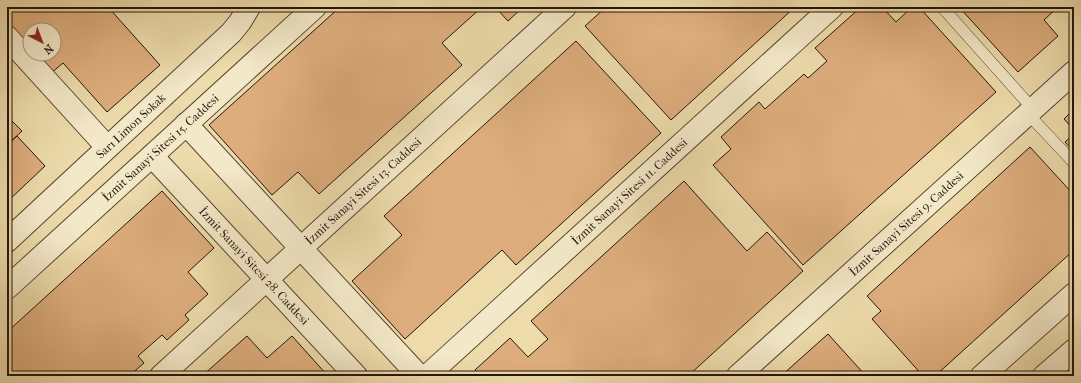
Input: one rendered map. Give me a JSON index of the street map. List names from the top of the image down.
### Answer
{
  "streets": {
    "street": [
      "Sarı Limon Sokak",
      "İzmit Sanayi Sitesi 15. Caddesi",
      "İzmit Sanayi Sitesi 13. Caddesi",
      "İzmit Sanayi Sitesi 11. Caddesi",
      "İzmit Sanayi Sitesi 9. Caddesi",
      "İzmit Sanayi Sitesi 28. Caddesi"
    ]
  },
  "crossings": [
    ["İzmit Sanayi Sitesi 15. Caddesi", "İzmit Sanayi Sitesi 28. Caddesi"],
    ["İzmit Sanayi Sitesi 13. Caddesi", "İzmit Sanayi Sitesi 28. Caddesi"]
  ],
  "north": "bottom right"
}
